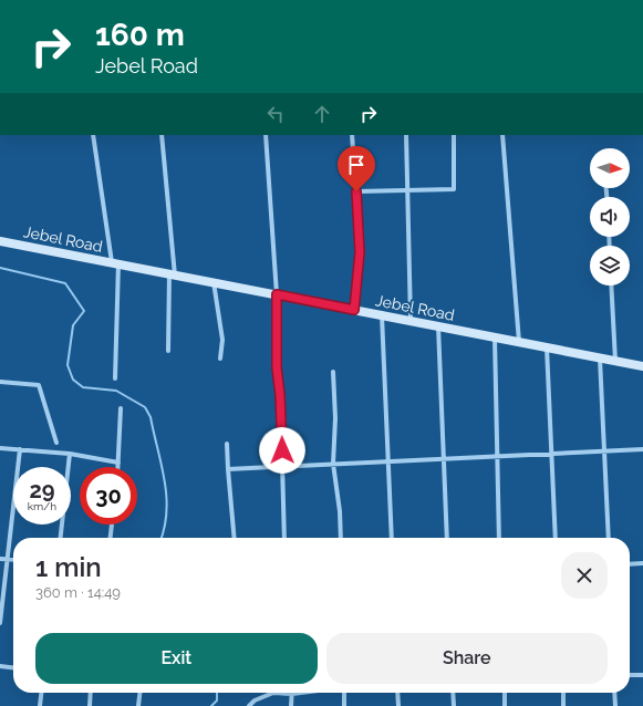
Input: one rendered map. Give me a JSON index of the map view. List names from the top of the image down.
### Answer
{
  "streets": {
    "main road": ["Jebel Road"]
  },
  "north": "right",
  "page": {
    "turn": ["160 m", "Jebel Road"],
    "speed": "29 km/h",
    "limit": "30",
    "heading": ["1 min", "360 m · 14:49"],
    "buttons": ["Exit", "Share"]
  }
}
